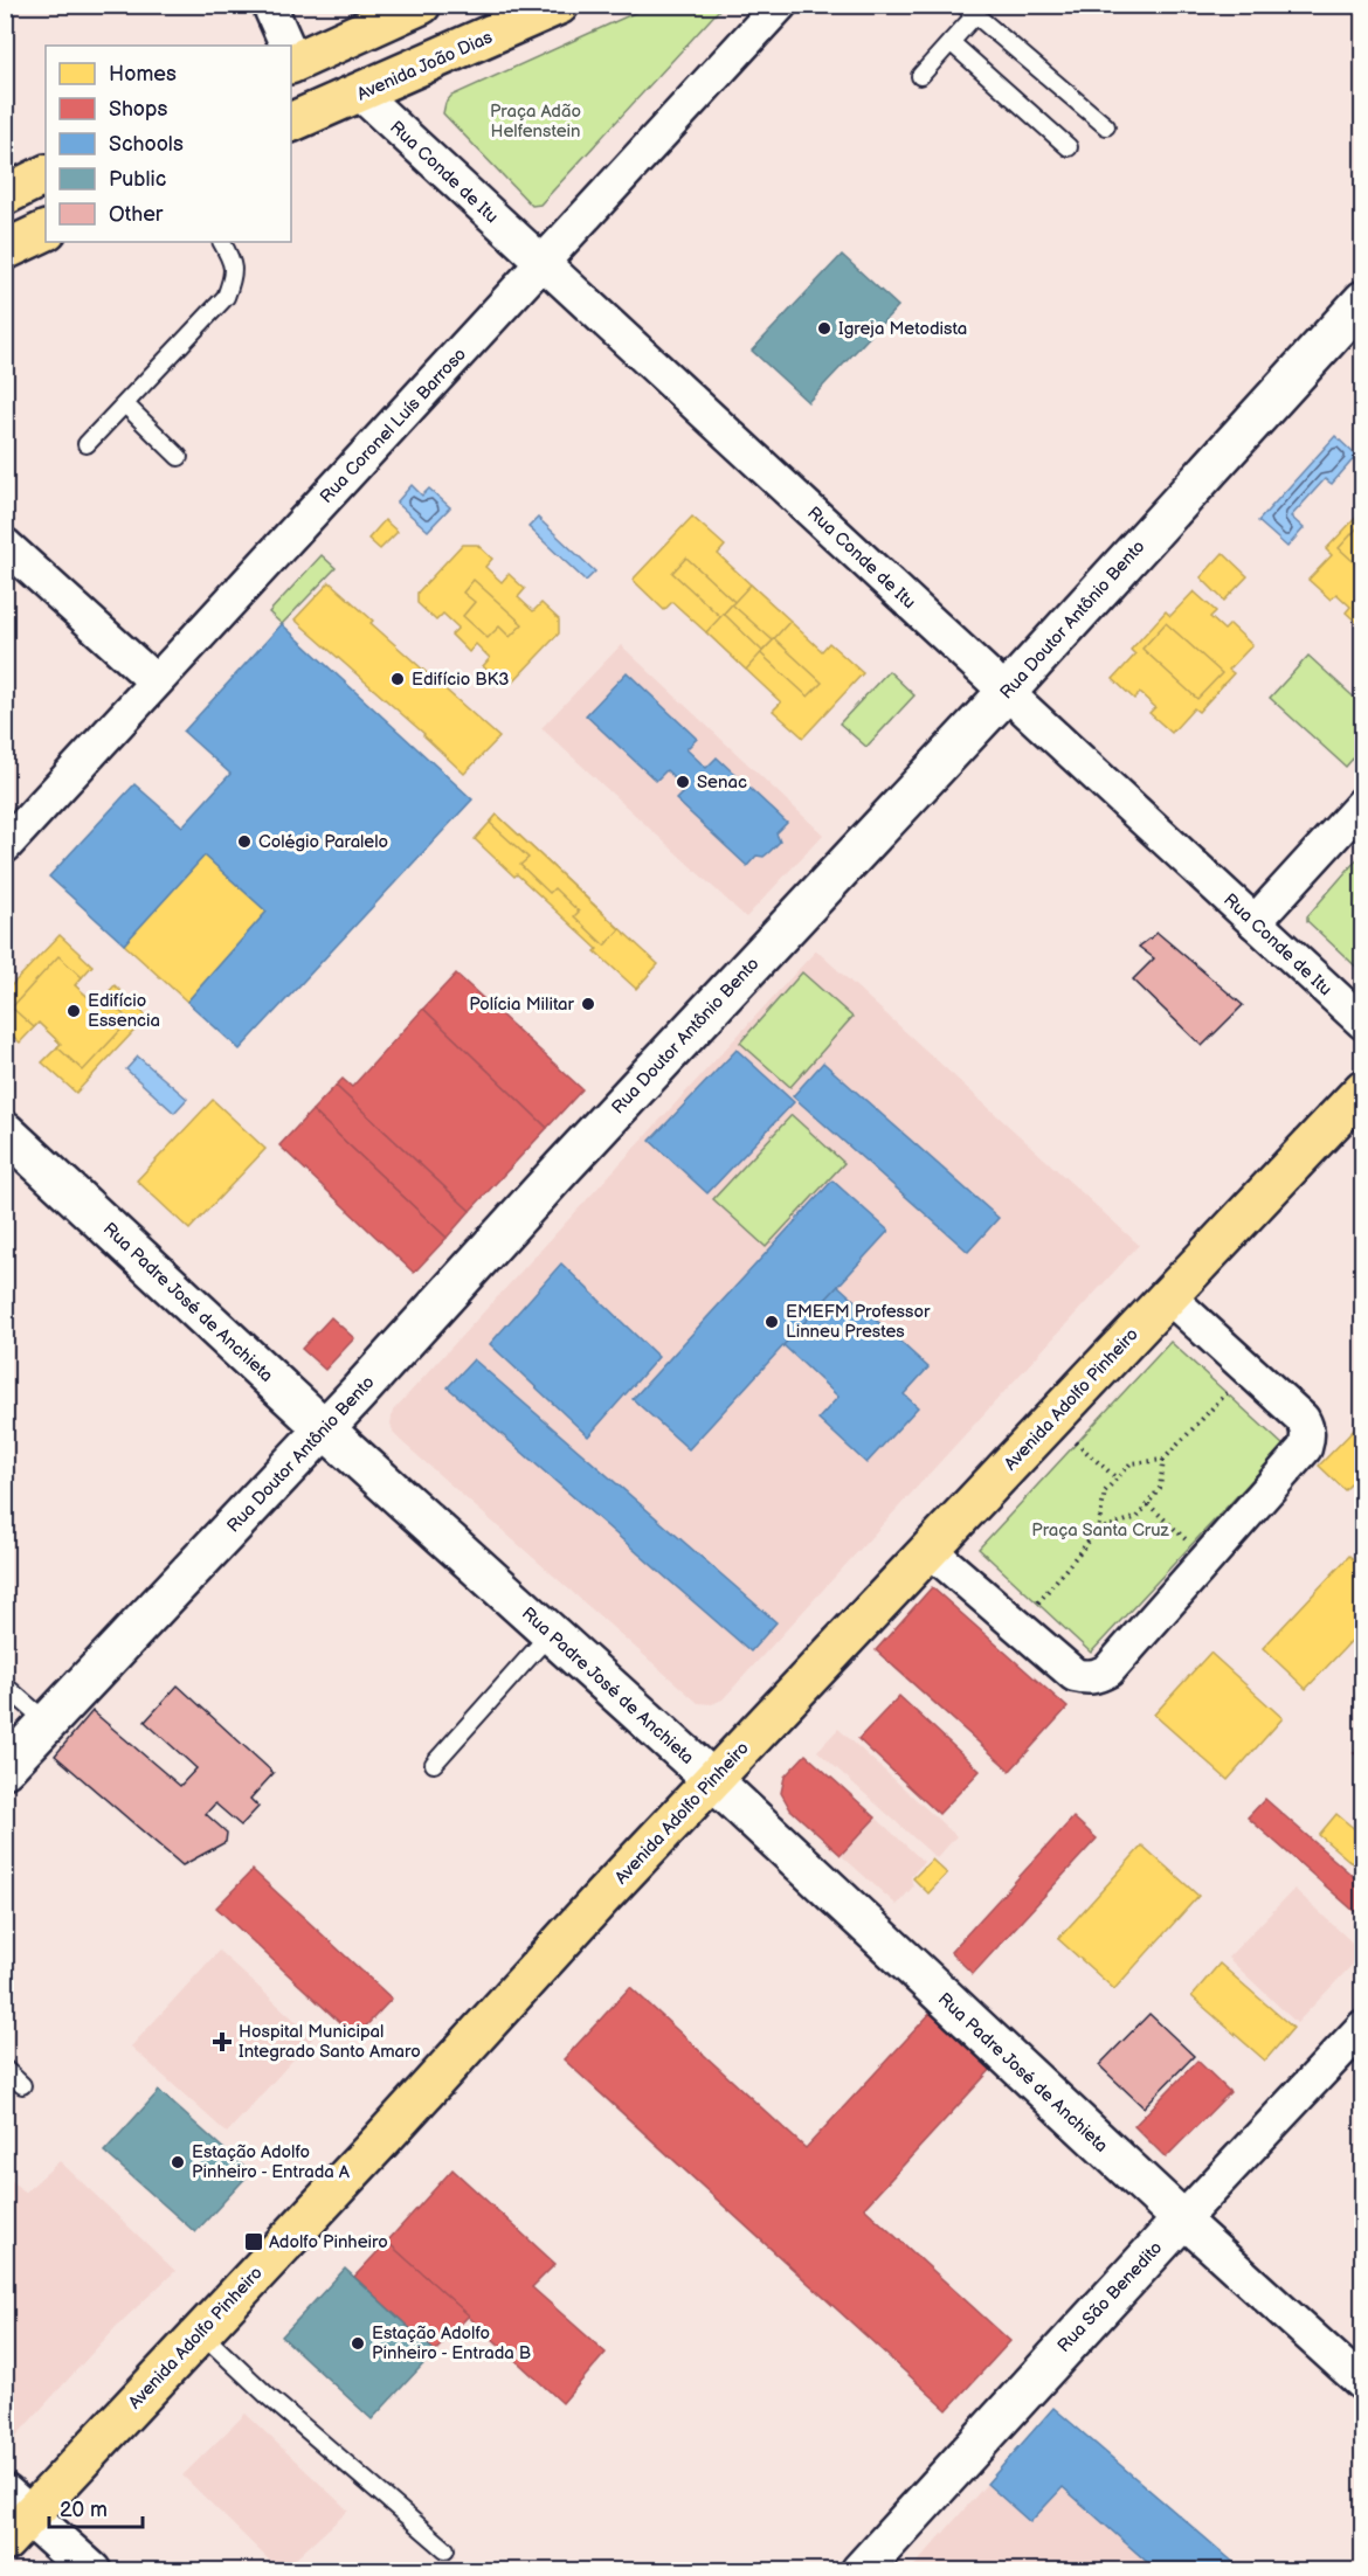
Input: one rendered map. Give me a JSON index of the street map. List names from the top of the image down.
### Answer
{
  "streets": {
    "main road": ["Avenida João Dias", "Avenida Adolfo Pinheiro"],
    "street": [
      "Rua Conde de Itu",
      "Rua Coronel Luís Barroso",
      "Rua Doutor Antônio Bento",
      "Rua Padre José de Anchieta",
      "Rua São Benedito"
    ]
  },
  "crossings": [
    ["Avenida João Dias", "Rua Conde de Itu"],
    ["Rua Conde de Itu", "Rua Coronel Luís Barroso"],
    ["Rua Conde de Itu", "Rua Doutor Antônio Bento"],
    ["Rua Doutor Antônio Bento", "Rua Padre José de Anchieta"],
    ["Rua Padre José de Anchieta", "Avenida Adolfo Pinheiro"],
    ["Rua Padre José de Anchieta", "Rua São Benedito"]
  ],
  "parks": ["Praça Adão Helfenstein", "Praça Santa Cruz"],
  "places": {
    "other": [
      "Igreja Metodista",
      "Edifício BK3",
      "Senac",
      "Colégio Paralelo",
      "Polícia Militar",
      "Edifício Essencia",
      "EMEFM Professor Linneu Prestes",
      "Estação Adolfo Pinheiro - Entrada A",
      "Estação Adolfo Pinheiro - Entrada B"
    ],
    "health": ["Hospital Municipal Integrado Santo Amaro"],
    "transit": ["Adolfo Pinheiro"]
  },
  "legend": [
    "Homes",
    "Shops",
    "Schools",
    "Public",
    "Other"
  ],
  "scale_bar": "20 m"
}
